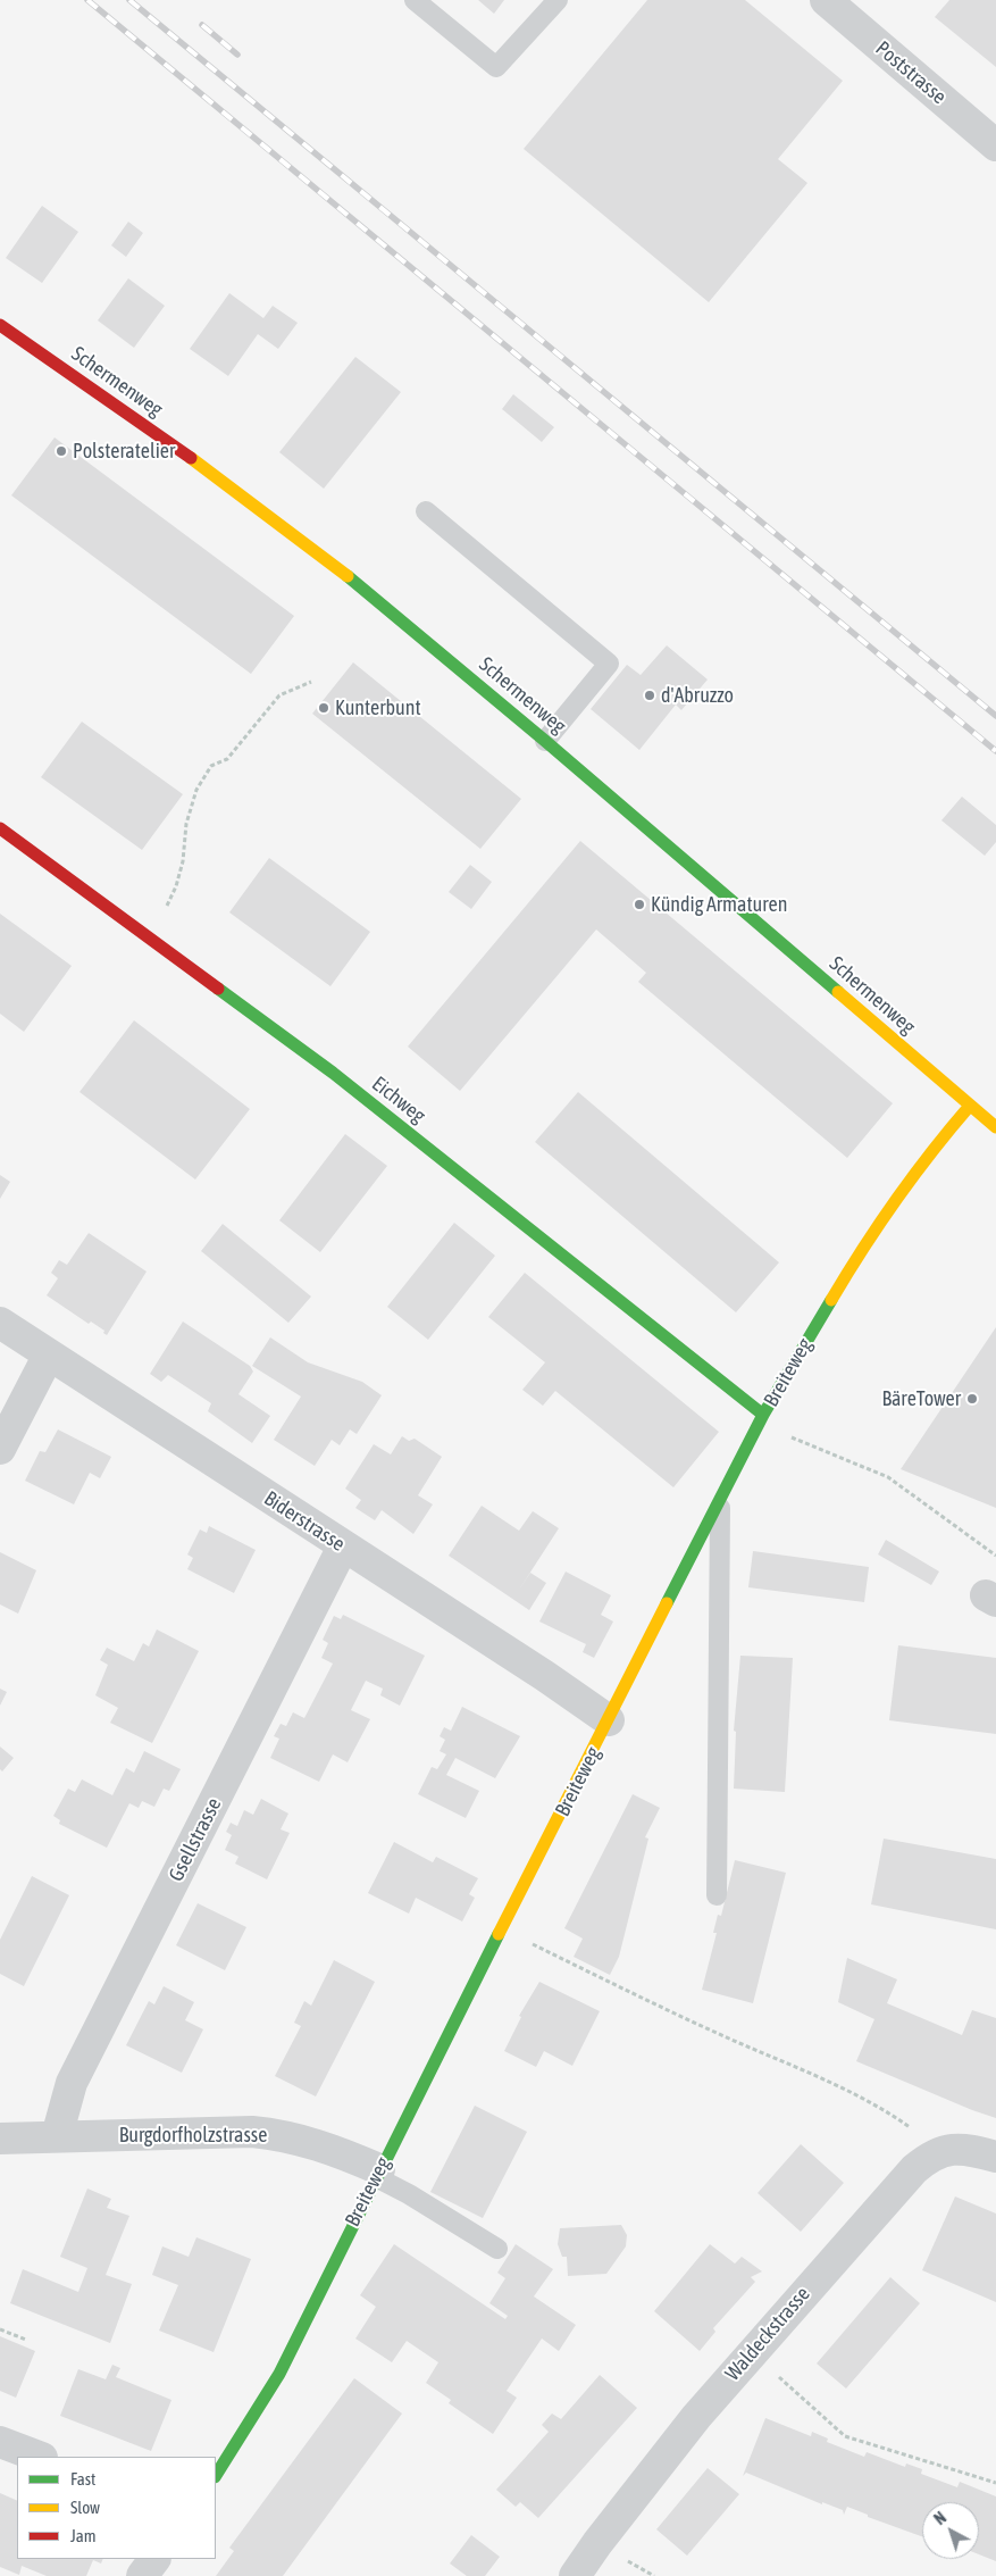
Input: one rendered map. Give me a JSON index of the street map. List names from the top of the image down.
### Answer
{
  "streets": {
    "street": [
      "Poststrasse",
      "Schermenweg",
      "Eichweg",
      "Breiteweg",
      "Biderstrasse",
      "Gsellstrasse",
      "Burgdorfholzstrasse",
      "Waldeckstrasse"
    ]
  },
  "crossings": [
    ["Schermenweg", "Breiteweg"],
    ["Eichweg", "Breiteweg"],
    ["Breiteweg", "Biderstrasse"],
    ["Breiteweg", "Burgdorfholzstrasse"],
    ["Biderstrasse", "Gsellstrasse"],
    ["Gsellstrasse", "Burgdorfholzstrasse"]
  ],
  "places": [
    "Polsteratelier",
    "d'Abruzzo",
    "Kunterbunt",
    "Kündig Armaturen",
    "BäreTower"
  ],
  "legend": ["Fast", "Slow", "Jam"],
  "north": "top left"
}
